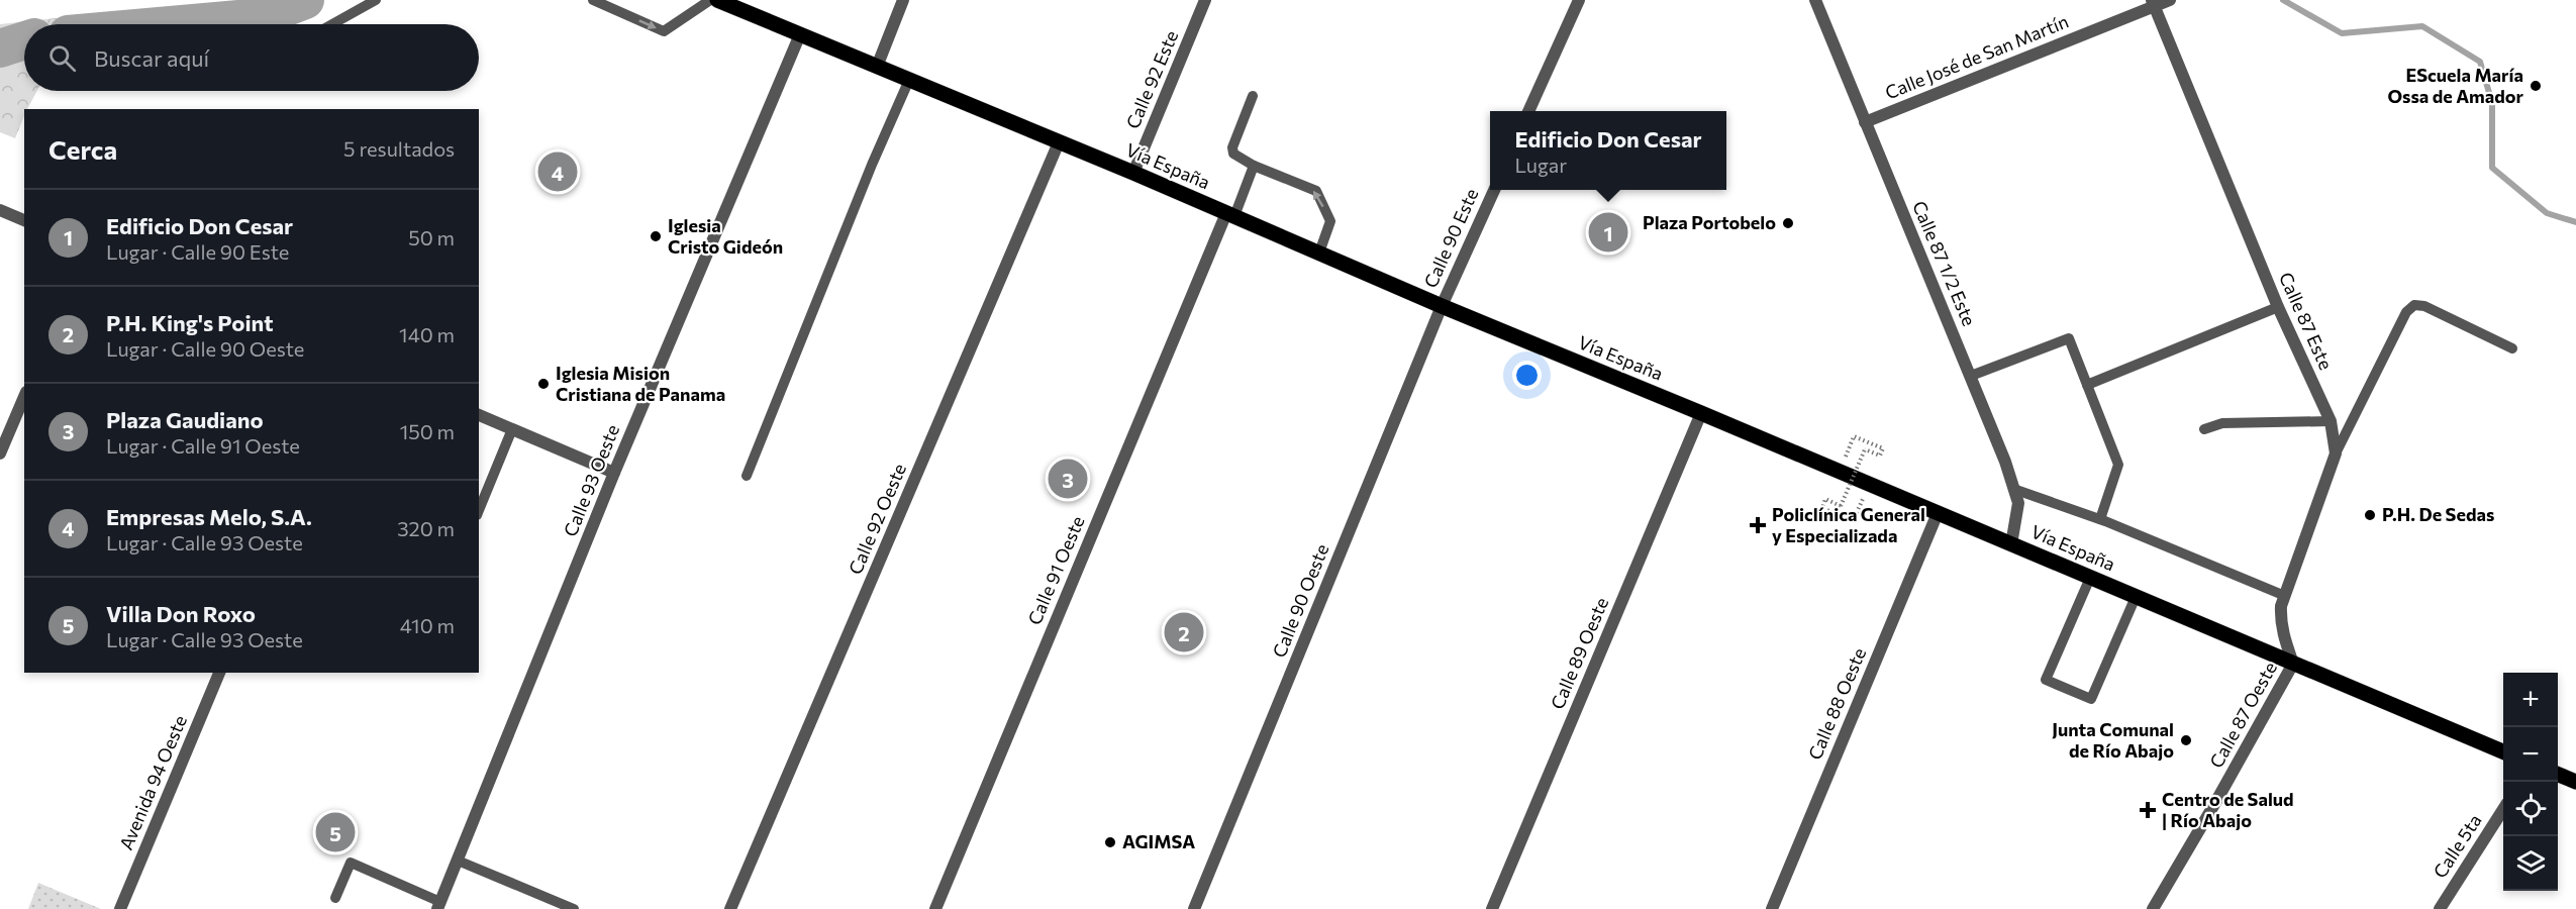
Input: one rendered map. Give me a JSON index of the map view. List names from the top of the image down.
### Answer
{
  "streets": {
    "main road": ["Vía España"],
    "street": [
      "Calle José de San Martín",
      "Calle 92 Este",
      "Calle 90 Este",
      "Calle 87 1/2 Este",
      "Calle 87 Este",
      "Calle 93 Oeste",
      "Calle 92 Oeste",
      "Calle 91 Oeste",
      "Calle 90 Oeste",
      "Calle 89 Oeste",
      "Calle 88 Oeste",
      "Calle 87 Oeste",
      "Avenida 94 Oeste",
      "Calle 5ta"
    ]
  },
  "crossings": [
    ["Calle José de San Martín", "Calle 87 1/2 Este"],
    ["Calle José de San Martín", "Calle 87 Este"],
    ["Calle 92 Este", "Vía España"],
    ["Vía España", "Calle 90 Este"],
    ["Vía España", "Calle 87 1/2 Este"],
    ["Vía España", "Calle 87 Este"],
    ["Vía España", "Calle 93 Oeste"],
    ["Vía España", "Calle 92 Oeste"],
    ["Vía España", "Calle 91 Oeste"],
    ["Vía España", "Calle 90 Oeste"],
    ["Vía España", "Calle 89 Oeste"],
    ["Vía España", "Calle 88 Oeste"],
    ["Vía España", "Calle 87 Oeste"],
    ["Calle 90 Este", "Calle 90 Oeste"],
    ["Calle 87 Este", "Calle 87 Oeste"]
  ],
  "places": {
    "other": [
      "EScuela María Ossa de Amador",
      "Plaza Portobelo",
      "Iglesia Cristo Gideón",
      "Iglesia Mision Cristiana de Panama",
      "P.H. De Sedas",
      "Junta Comunal de Río Abajo",
      "AGIMSA"
    ],
    "health": ["Policlínica General y Especializada", "Centro de Salud | Río Abajo"]
  },
  "page": {
    "search": "Buscar aquí",
    "heading": ["Cerca", "5 resultados"],
    "popup": ["Edificio Don Cesar", "Lugar"],
    "pins": [
      "4",
      "1",
      "3",
      "2",
      "5"
    ],
    "list": [
      {
        "mark": "1",
        "name": "Edificio Don Cesar",
        "note": "Lugar · Calle 90 Este",
        "value": "50 m"
      },
      {
        "mark": "2",
        "name": "P.H. King's Point",
        "note": "Lugar · Calle 90 Oeste",
        "value": "140 m"
      },
      {
        "mark": "3",
        "name": "Plaza Gaudiano",
        "note": "Lugar · Calle 91 Oeste",
        "value": "150 m"
      },
      {
        "mark": "4",
        "name": "Empresas Melo, S.A.",
        "note": "Lugar · Calle 93 Oeste",
        "value": "320 m"
      },
      {
        "mark": "5",
        "name": "Villa Don Roxo",
        "note": "Lugar · Calle 93 Oeste",
        "value": "410 m"
      }
    ],
    "map_buttons": ["+", "−"]
  }
}
